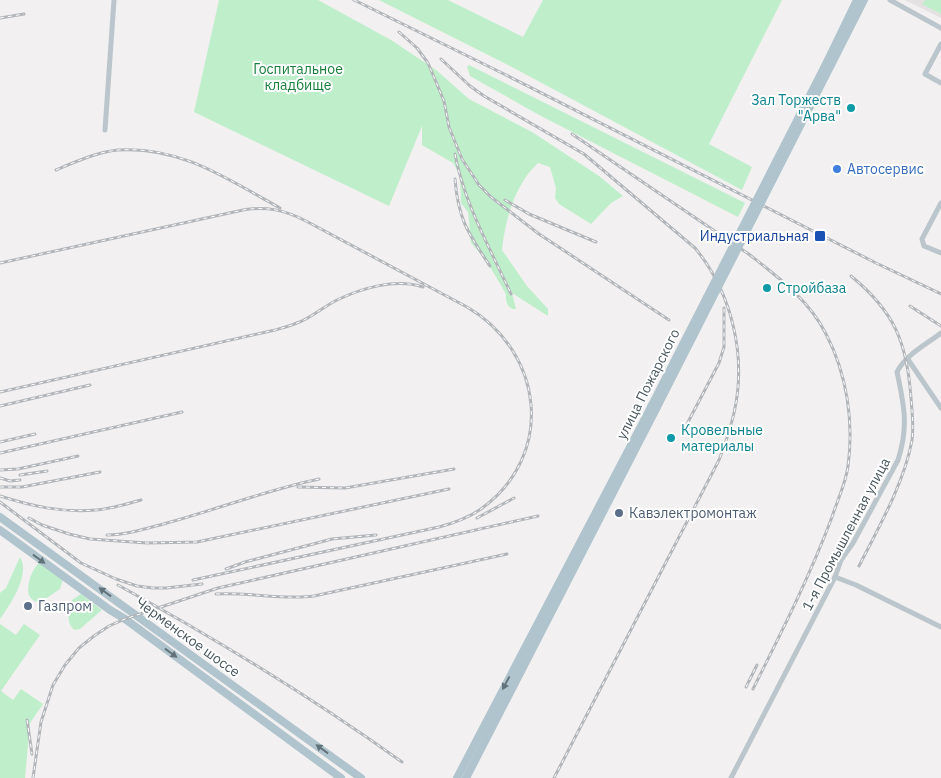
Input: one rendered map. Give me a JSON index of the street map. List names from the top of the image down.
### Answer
{
  "streets": {
    "main road": ["улица Пожарского", "Черменское шоссе"],
    "street": ["1-я Промышленная улица"]
  },
  "parks": ["Госпитальное кладбище"],
  "places": {
    "other": [
      "Зал Торжеств \"Арва\"",
      "Автосервис",
      "Стройбаза",
      "Кровельные материалы",
      "Кавэлектромонтаж",
      "Газпром"
    ],
    "transit": ["Индустриальная"]
  }
}
